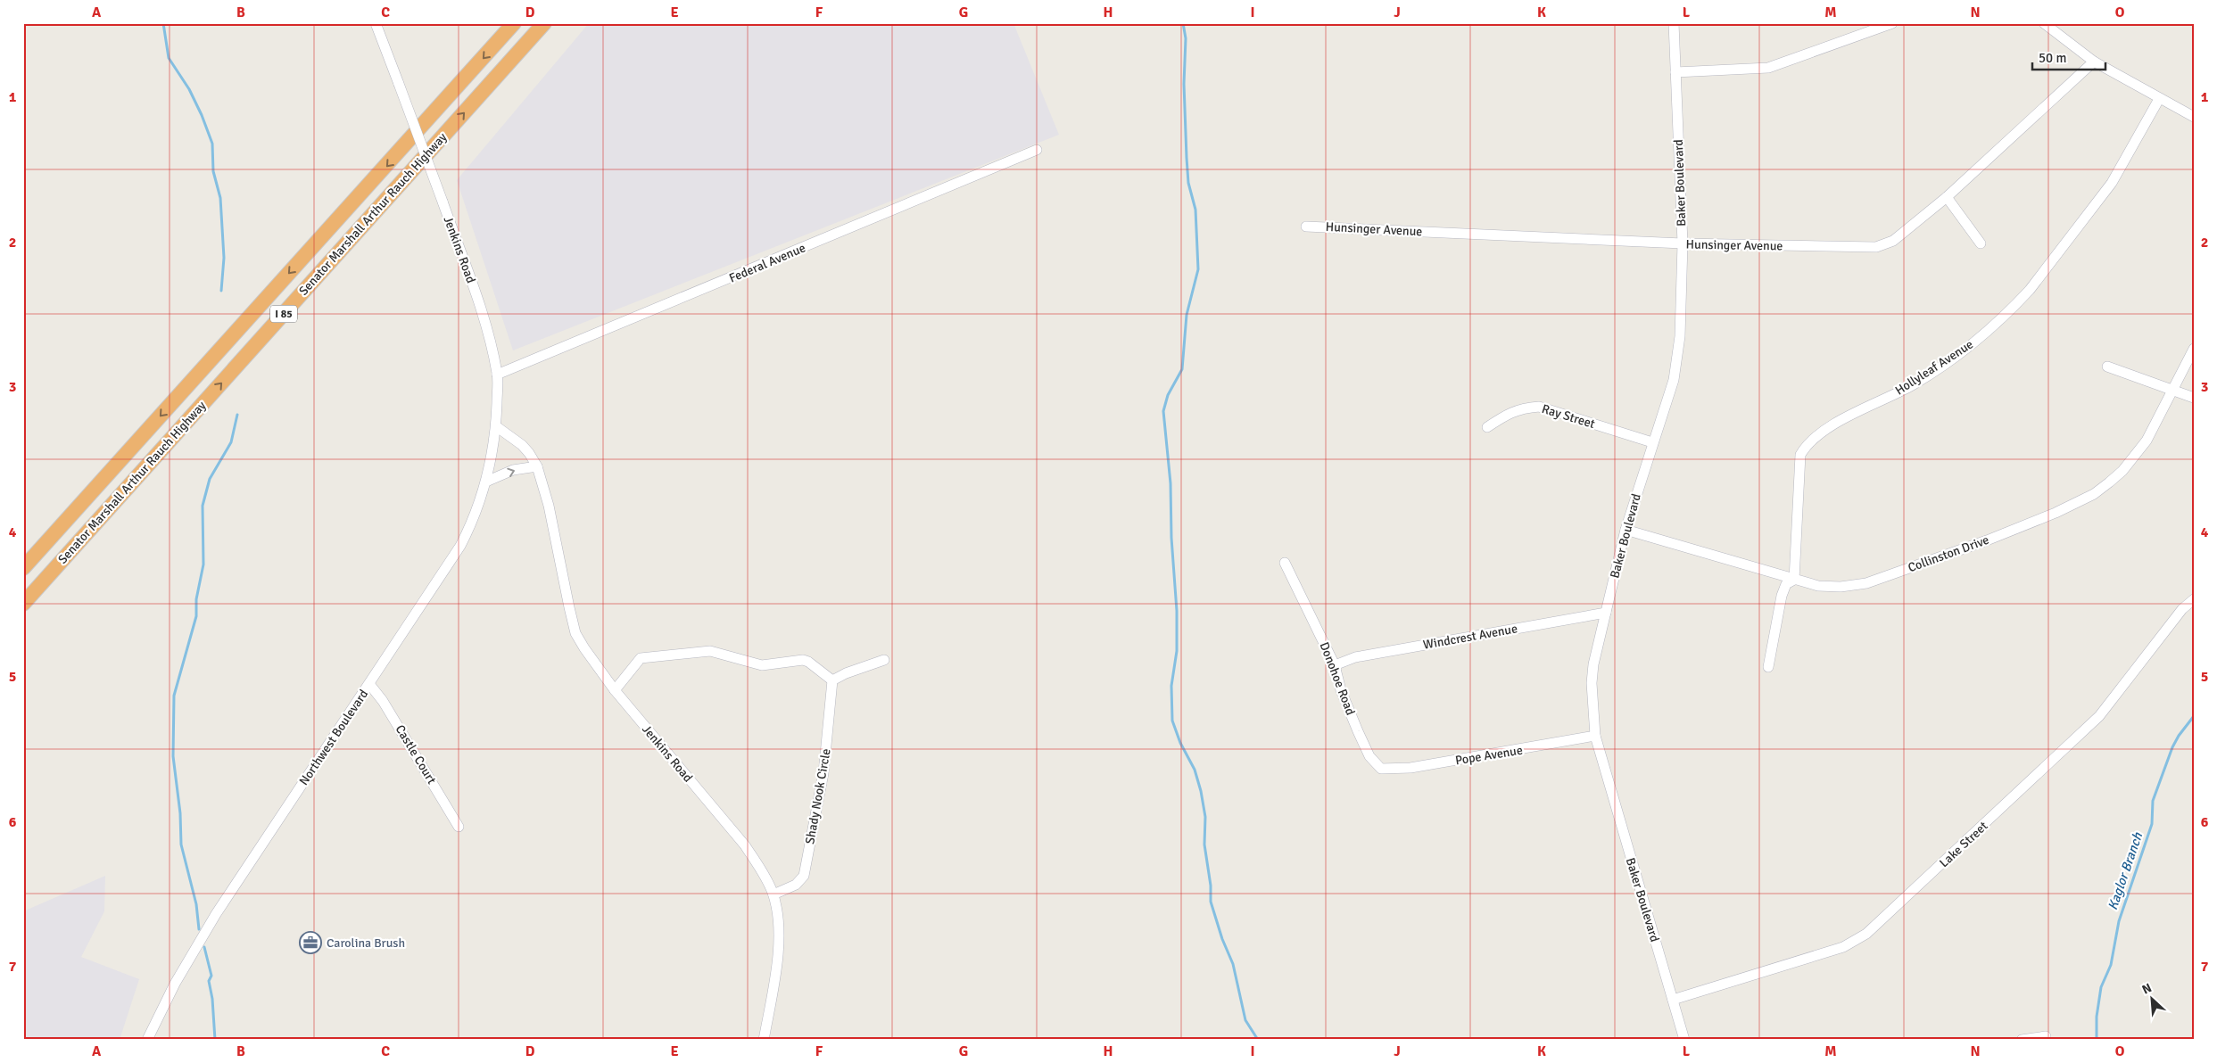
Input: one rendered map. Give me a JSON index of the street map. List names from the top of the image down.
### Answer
{
  "streets": {
    "highway": ["Senator Marshall Arthur Rauch Highway", "I 85"],
    "street": [
      "Baker Boulevard",
      "Hunsinger Avenue",
      "Jenkins Road",
      "Federal Avenue",
      "Hollyleaf Avenue",
      "Ray Street",
      "Collinston Drive",
      "Windcrest Avenue",
      "Donohoe Road",
      "Northwest Boulevard",
      "Castle Court",
      "Pope Avenue",
      "Shady Nook Circle",
      "Lake Street"
    ]
  },
  "crossings": [
    ["Baker Boulevard", "Hunsinger Avenue"],
    ["Baker Boulevard", "Ray Street"],
    ["Baker Boulevard", "Collinston Drive"],
    ["Baker Boulevard", "Windcrest Avenue"],
    ["Baker Boulevard", "Pope Avenue"],
    ["Baker Boulevard", "Lake Street"],
    ["Jenkins Road", "Federal Avenue"],
    ["Jenkins Road", "Northwest Boulevard"],
    ["Jenkins Road", "Shady Nook Circle"],
    ["Hollyleaf Avenue", "Collinston Drive"],
    ["Windcrest Avenue", "Donohoe Road"],
    ["Donohoe Road", "Pope Avenue"],
    ["Northwest Boulevard", "Castle Court"]
  ],
  "water": ["Kaglor Branch"],
  "places": {
    "office": ["Carolina Brush"]
  },
  "scale_bar": "50 m",
  "north": "top left",
  "grid": {
    "columns": [
      "A",
      "B",
      "C",
      "D",
      "E",
      "F",
      "G",
      "H",
      "I",
      "J",
      "K",
      "L",
      "M",
      "N",
      "O"
    ],
    "rows": [
      "1",
      "2",
      "3",
      "4",
      "5",
      "6",
      "7"
    ]
  }
}
